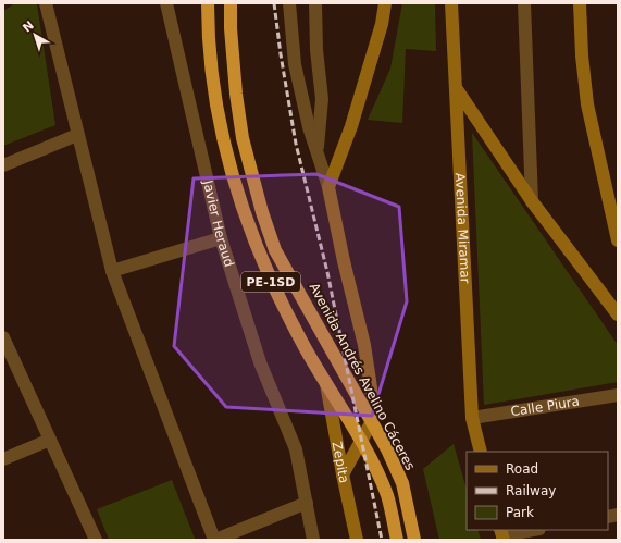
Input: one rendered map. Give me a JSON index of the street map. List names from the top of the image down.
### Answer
{
  "streets": {
    "highway": ["PE-1SD", "Avenida Andrés Avelino Cáceres"],
    "main road": ["Avenida Miramar", "Zepita"],
    "street": ["Javier Heraud", "Calle Piura"]
  },
  "crossings": [
    ["Avenida Miramar", "Calle Piura"],
    ["PE-1SD", "Zepita"]
  ],
  "legend": ["Road", "Railway", "Park"],
  "north": "top left"
}
